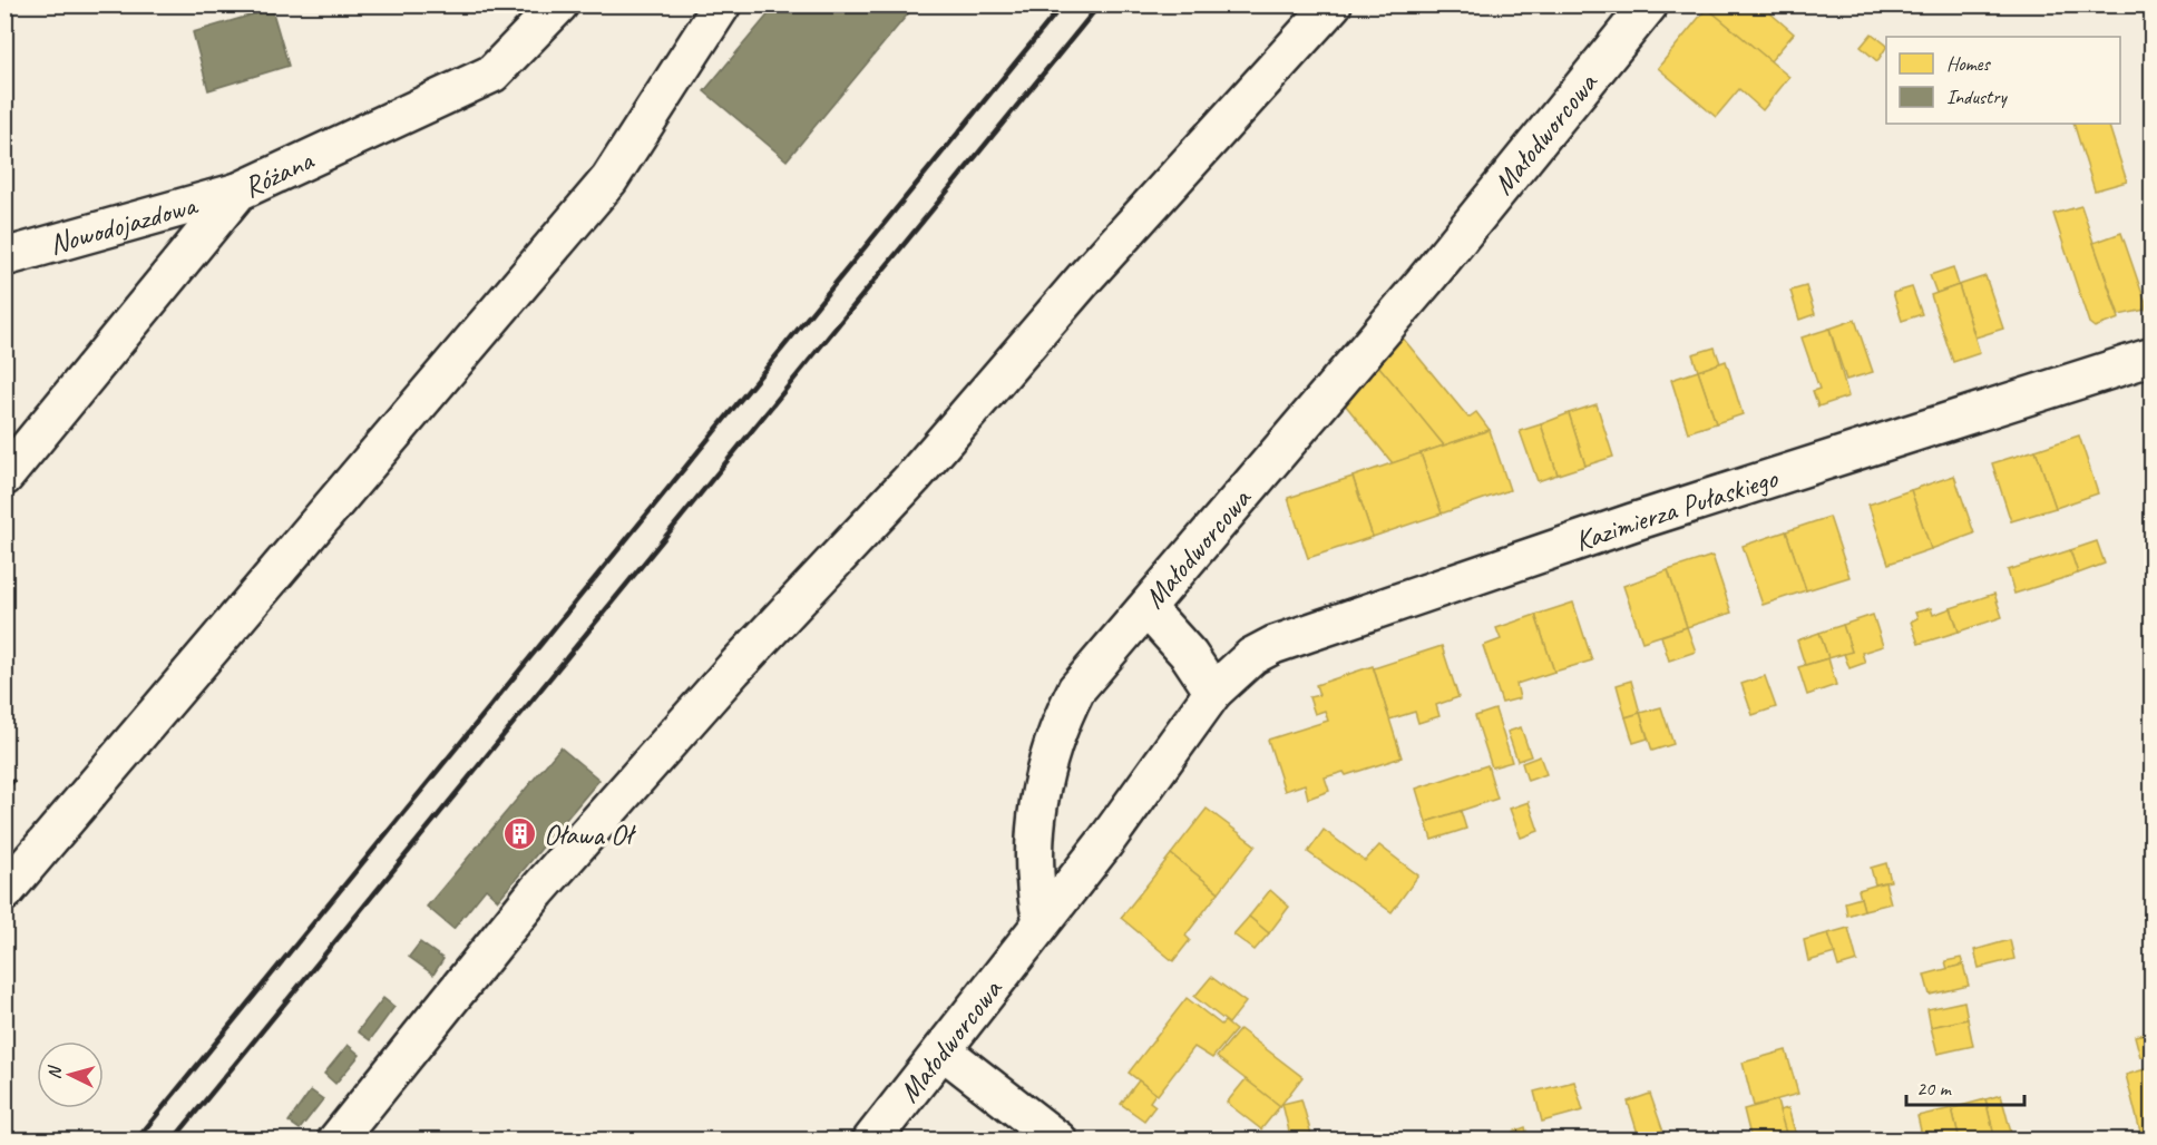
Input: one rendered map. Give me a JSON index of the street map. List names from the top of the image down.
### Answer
{
  "streets": {
    "street": [
      "Małodworcowa",
      "Różana",
      "Nowodojazdowa",
      "Kazimierza Pułaskiego"
    ]
  },
  "crossings": [
    ["Małodworcowa", "Kazimierza Pułaskiego"],
    ["Różana", "Nowodojazdowa"]
  ],
  "places": {
    "building": ["Oława Oł"]
  },
  "legend": ["Homes", "Industry"],
  "scale_bar": "20 m",
  "north": "left"
}
